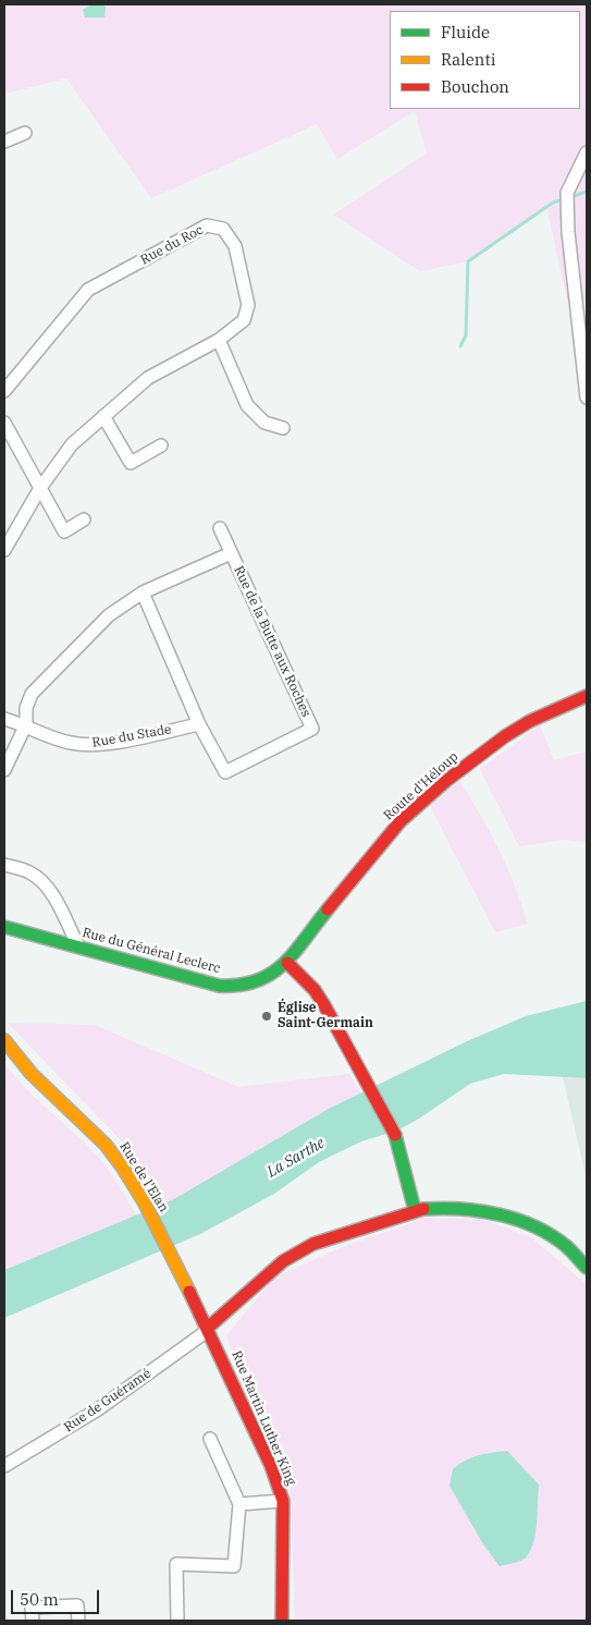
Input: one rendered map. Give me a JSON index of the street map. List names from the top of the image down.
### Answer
{
  "streets": {
    "street": [
      "Rue du Roc",
      "Rue de la Butte aux Roches",
      "Rue du Stade",
      "Route d'Héloup",
      "Rue du Général Leclerc",
      "Rue de l'Elan",
      "Rue de Guéramé",
      "Rue Martin Luther King"
    ]
  },
  "crossings": [
    ["Rue de la Butte aux Roches", "Rue du Stade"],
    ["Route d'Héloup", "Rue du Général Leclerc"],
    ["Rue de l'Elan", "Rue de Guéramé"],
    ["Rue de l'Elan", "Rue Martin Luther King"],
    ["Rue de Guéramé", "Rue Martin Luther King"]
  ],
  "water": ["La Sarthe"],
  "places": ["Église Saint-Germain"],
  "legend": ["Fluide", "Ralenti", "Bouchon"],
  "scale_bar": "50 m"
}
